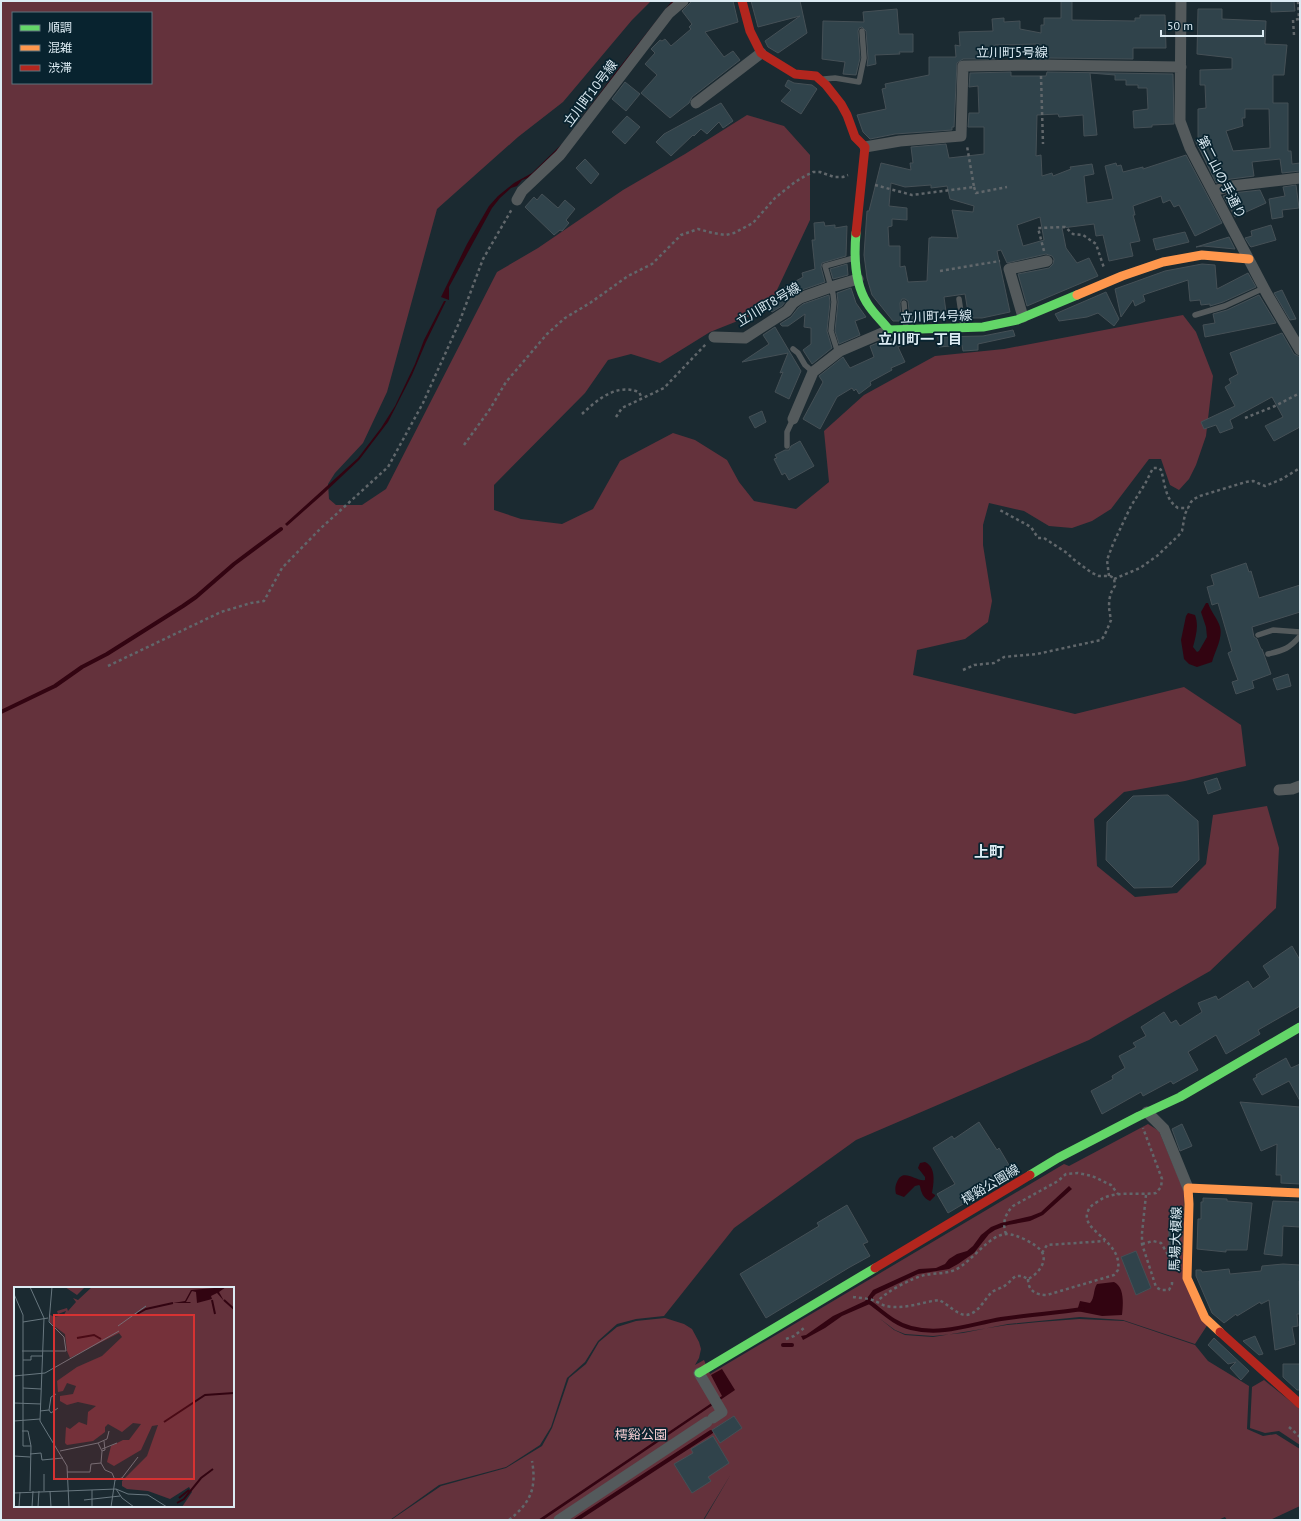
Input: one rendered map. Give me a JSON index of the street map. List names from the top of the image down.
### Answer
{
  "streets": {
    "street": [
      "立川町5号線",
      "立川町10号線",
      "第二山の手通り",
      "立川町8号線",
      "立川町4号線",
      "樗谿公園線",
      "馬場大榎線"
    ]
  },
  "crossings": [
    ["立川町5号線", "第二山の手通り"],
    ["第二山の手通り", "立川町4号線"],
    ["立川町8号線", "立川町4号線"]
  ],
  "districts": ["立川町一丁目", "上町"],
  "parks": ["樗谿公園"],
  "legend": ["順調", "混雑", "渋滞"],
  "scale_bar": "50 m"
}
